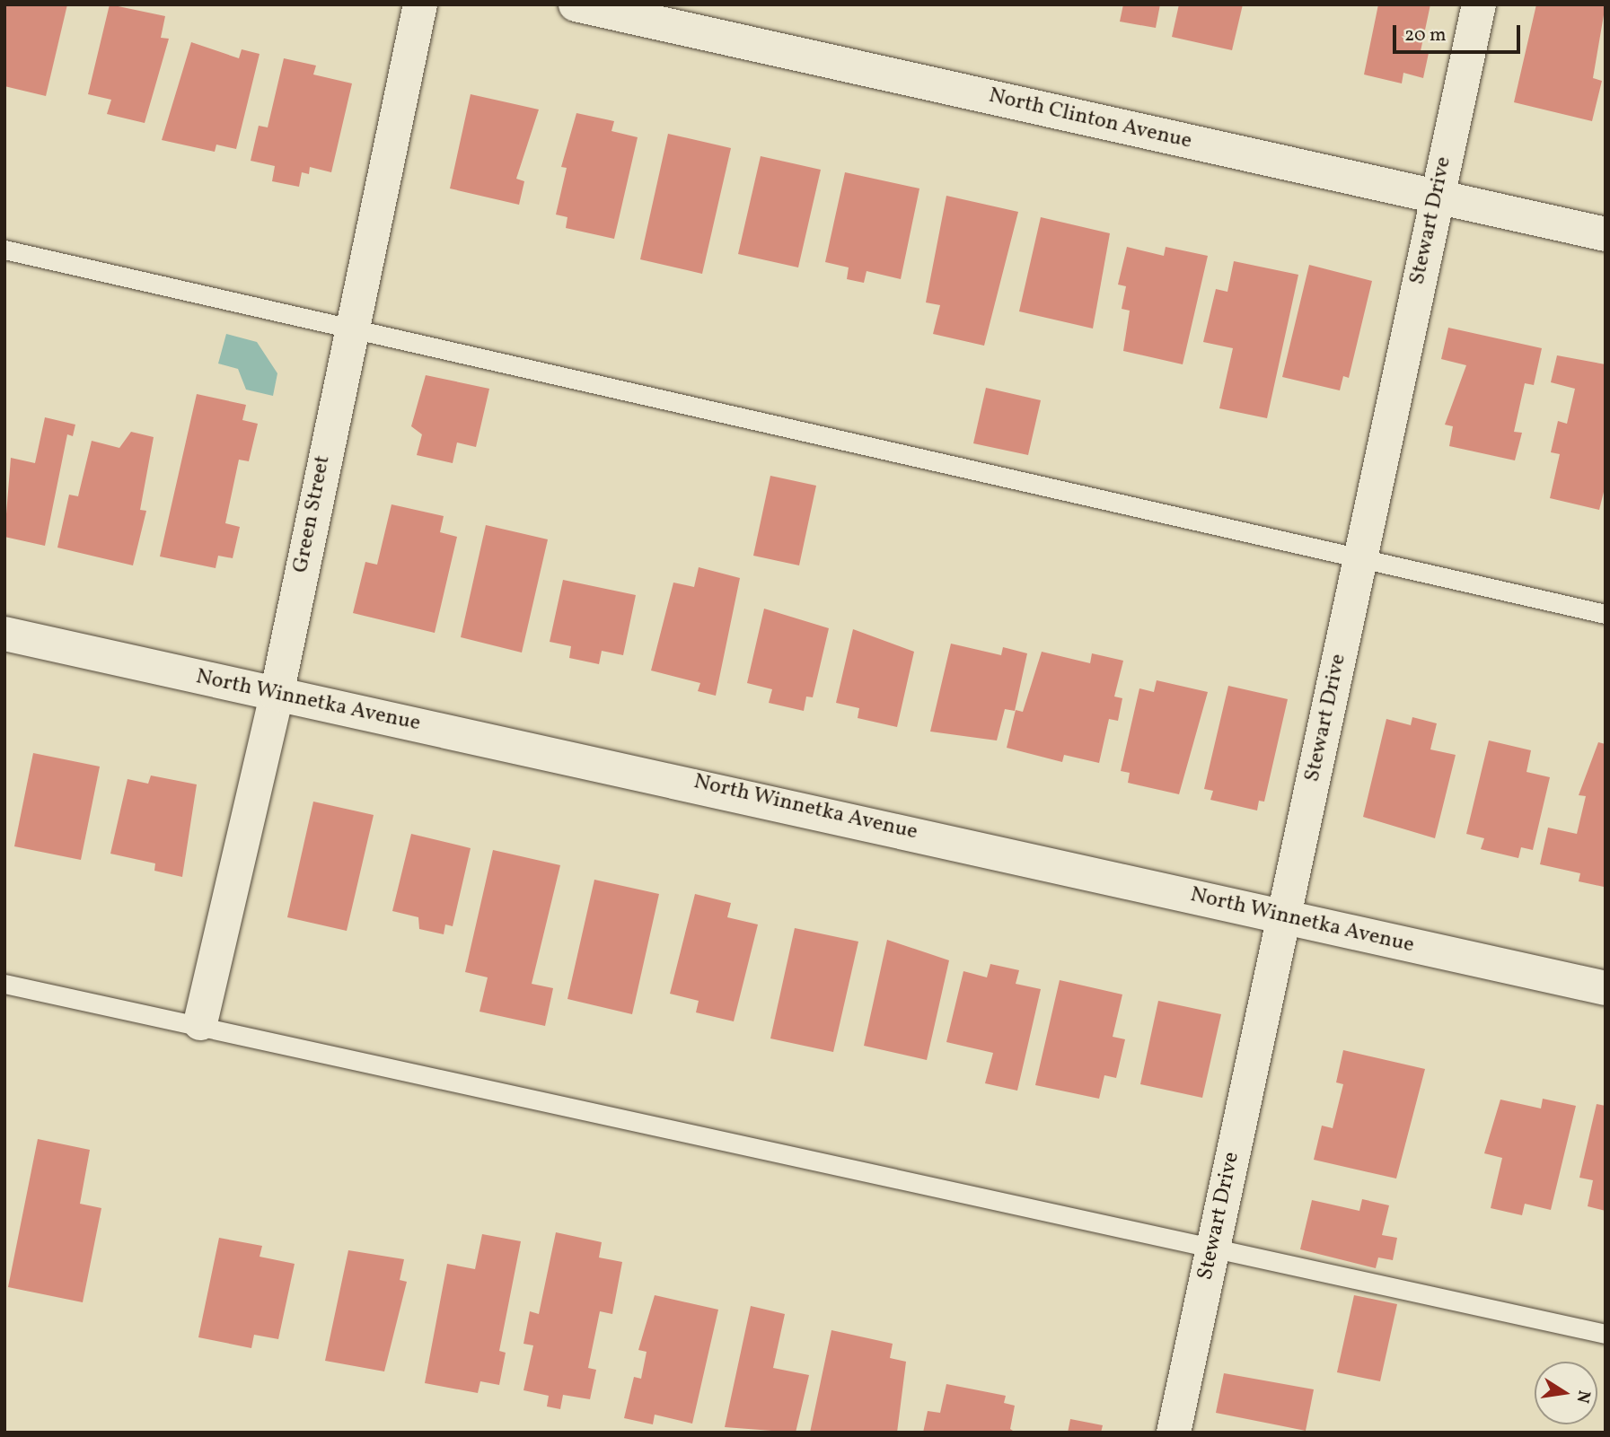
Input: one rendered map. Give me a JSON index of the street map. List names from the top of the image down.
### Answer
{
  "streets": {
    "street": [
      "North Clinton Avenue",
      "Stewart Drive",
      "Green Street",
      "North Winnetka Avenue"
    ]
  },
  "crossings": [
    ["North Clinton Avenue", "Stewart Drive"],
    ["Stewart Drive", "North Winnetka Avenue"],
    ["Green Street", "North Winnetka Avenue"]
  ],
  "scale_bar": "20 m",
  "north": "right"
}
